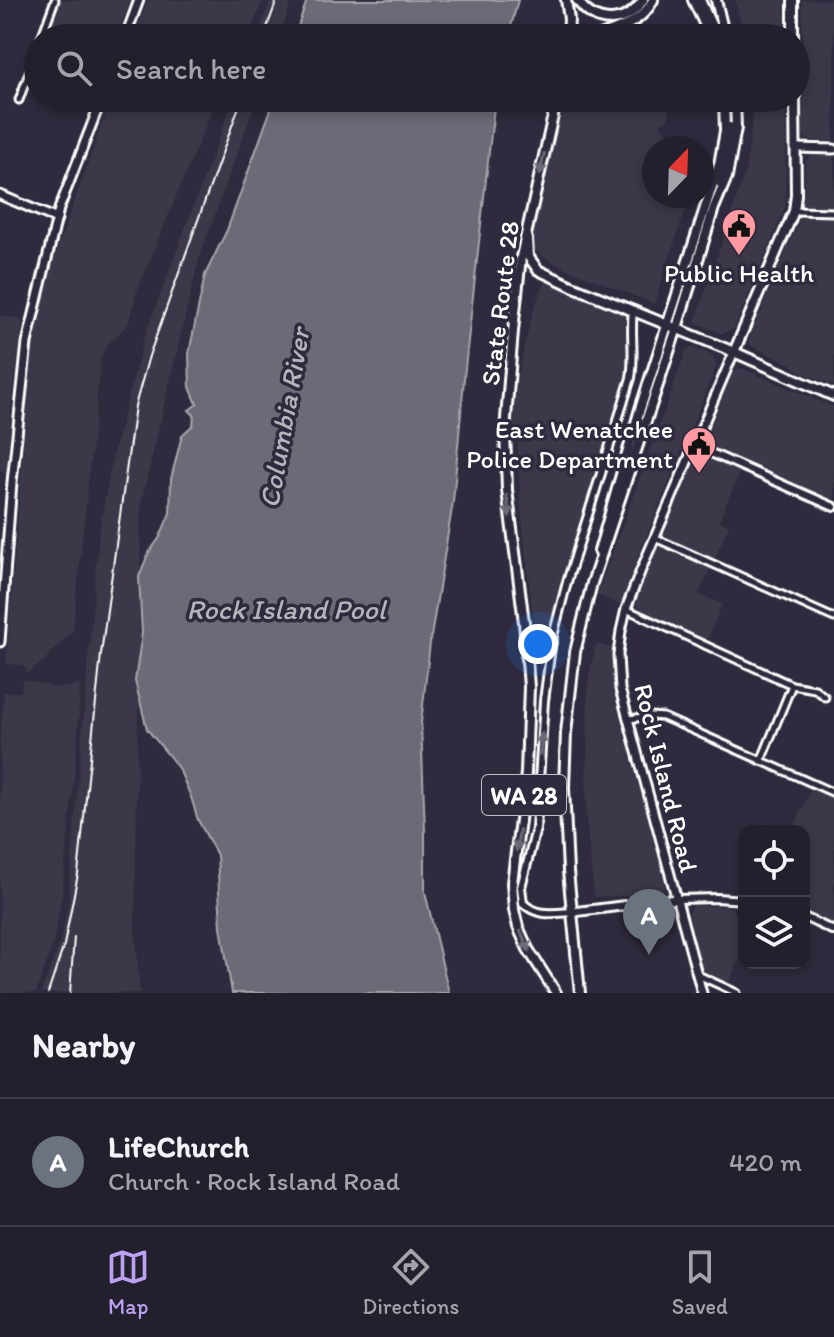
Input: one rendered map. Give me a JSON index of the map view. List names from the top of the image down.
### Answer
{
  "streets": {
    "main road": ["State Route 28", "Rock Island Road", "WA 28"]
  },
  "crossings": [
    ["State Route 28", "WA 28"]
  ],
  "water": ["Columbia River", "Rock Island Pool"],
  "places": {
    "public building": ["Public Health", "East Wenatchee Police Department"]
  },
  "north": "top right",
  "page": {
    "search": "Search here",
    "pins": "A",
    "heading": "Nearby",
    "list": [
      {
        "mark": "A",
        "name": "LifeChurch",
        "note": "Church · Rock Island Road",
        "value": "420 m"
      }
    ],
    "nav": ["Map", "Directions", "Saved"]
  }
}
